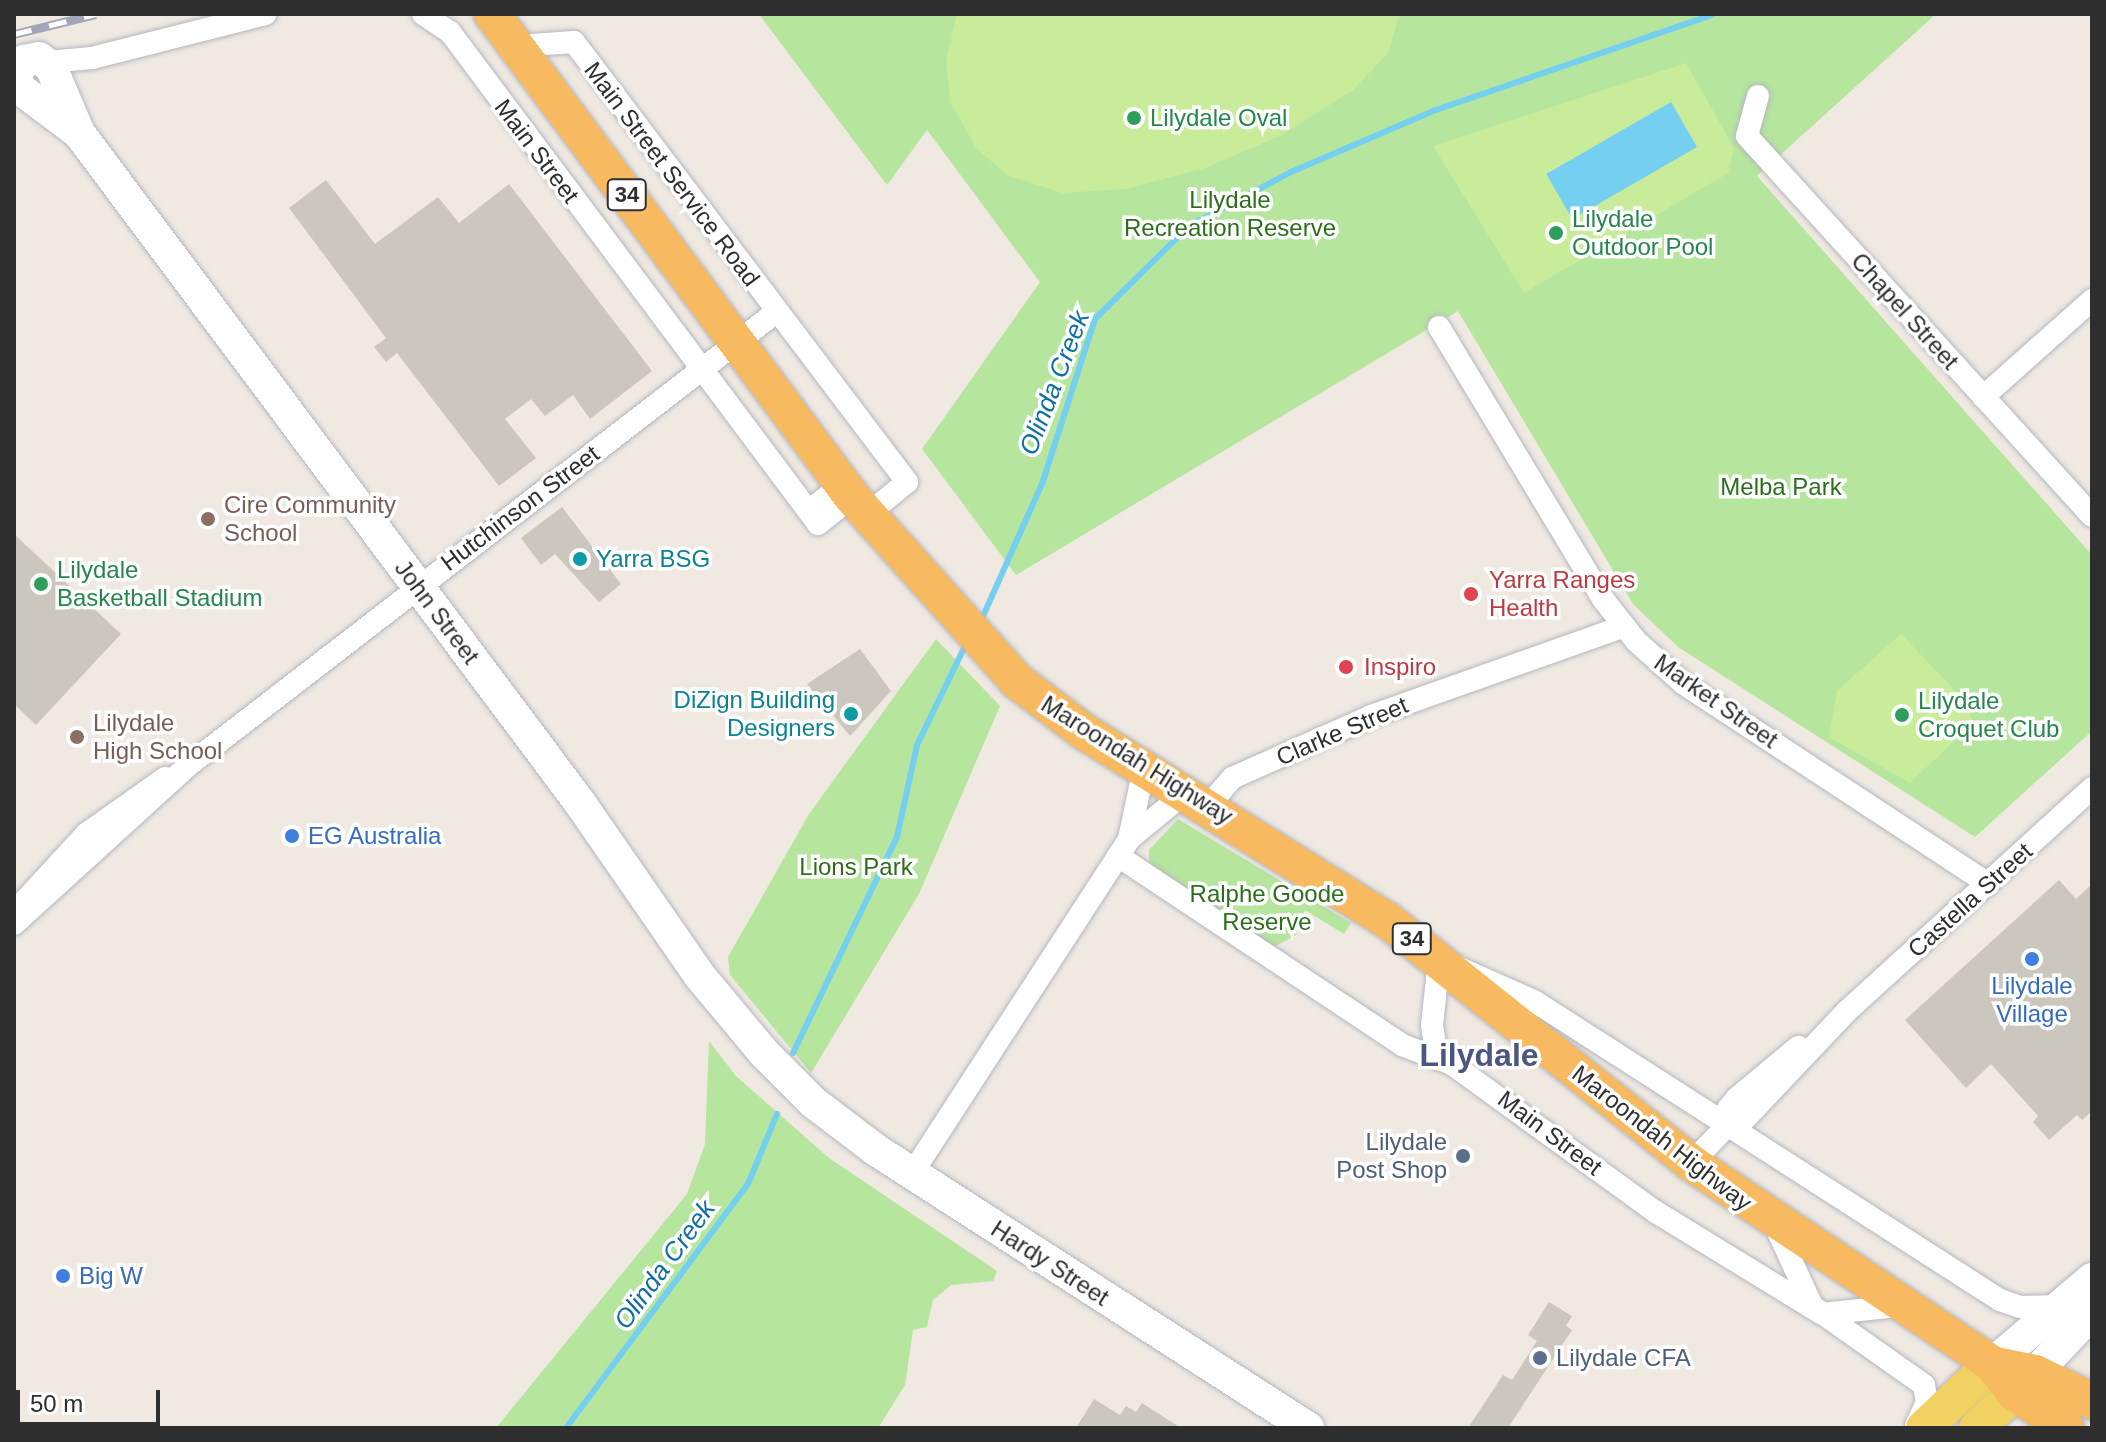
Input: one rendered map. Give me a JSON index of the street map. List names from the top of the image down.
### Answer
{
  "streets": {
    "highway": ["34", "Maroondah Highway"],
    "main road": ["John Street", "Hardy Street"],
    "street": [
      "Main Street",
      "Main Street Service Road",
      "Chapel Street",
      "Hutchinson Street",
      "Market Street",
      "Clarke Street",
      "Castella Street"
    ]
  },
  "crossings": [
    ["Main Street", "Hutchinson Street"],
    ["Main Street", "Clarke Street"],
    ["Main Street Service Road", "34"],
    ["34", "Hutchinson Street"],
    ["34", "Maroondah Highway"],
    ["Hutchinson Street", "John Street"],
    ["John Street", "Hardy Street"],
    ["Market Street", "Clarke Street"],
    ["Market Street", "Castella Street"],
    ["Clarke Street", "Maroondah Highway"],
    ["Clarke Street", "Hardy Street"],
    ["Maroondah Highway", "Castella Street"]
  ],
  "districts": ["Lilydale"],
  "water": ["Olinda Creek"],
  "parks": [
    "Lilydale Recreation Reserve",
    "Melba Park",
    "Lions Park",
    "Ralphe Goode Reserve"
  ],
  "places": [
    "Lilydale Oval",
    "Lilydale Outdoor Pool",
    "Cire Community School",
    "Yarra BSG",
    "Lilydale Basketball Stadium",
    "Yarra Ranges Health",
    "Inspiro",
    "DiZign Building Designers",
    "Lilydale Croquet Club",
    "Lilydale High School",
    "EG Australia",
    "Lilydale Village",
    "Lilydale Post Shop",
    "Big W",
    "Lilydale CFA"
  ],
  "scale_bar": "50 m"
}
